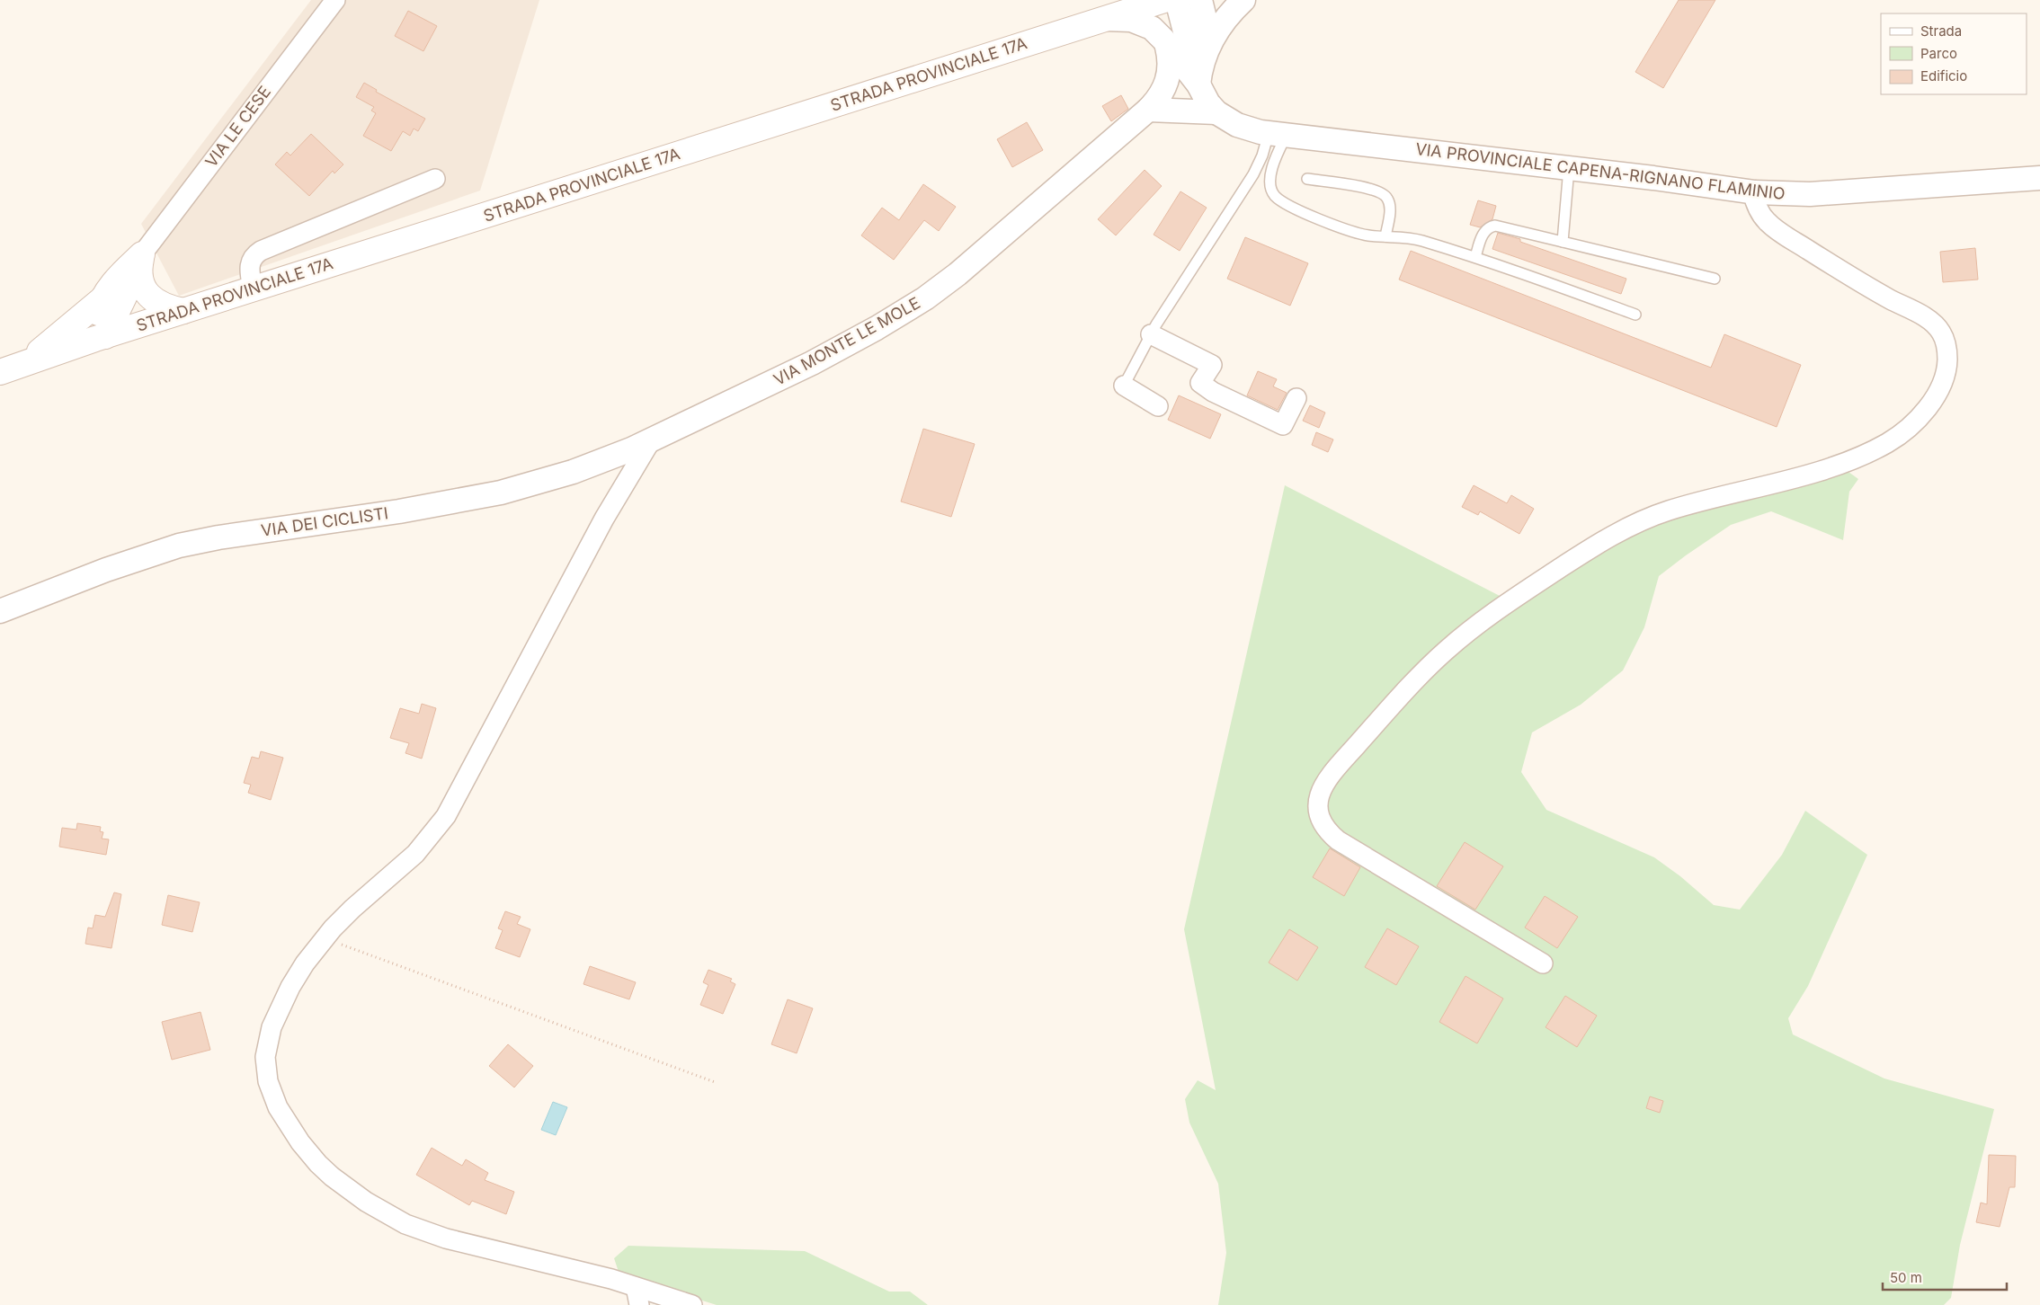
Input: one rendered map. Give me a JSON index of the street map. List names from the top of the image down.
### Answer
{
  "streets": {
    "main road": ["STRADA PROVINCIALE 17A"],
    "street": [
      "VIA LE CESE",
      "VIA PROVINCIALE CAPENA-RIGNANO FLAMINIO",
      "VIA MONTE LE MOLE",
      "VIA DEI CICLISTI"
    ]
  },
  "crossings": [
    ["STRADA PROVINCIALE 17A", "VIA PROVINCIALE CAPENA-RIGNANO FLAMINIO"],
    ["VIA PROVINCIALE CAPENA-RIGNANO FLAMINIO", "VIA MONTE LE MOLE"],
    ["VIA MONTE LE MOLE", "VIA DEI CICLISTI"]
  ],
  "legend": ["Strada", "Parco", "Edificio"],
  "scale_bar": "50 m"
}
